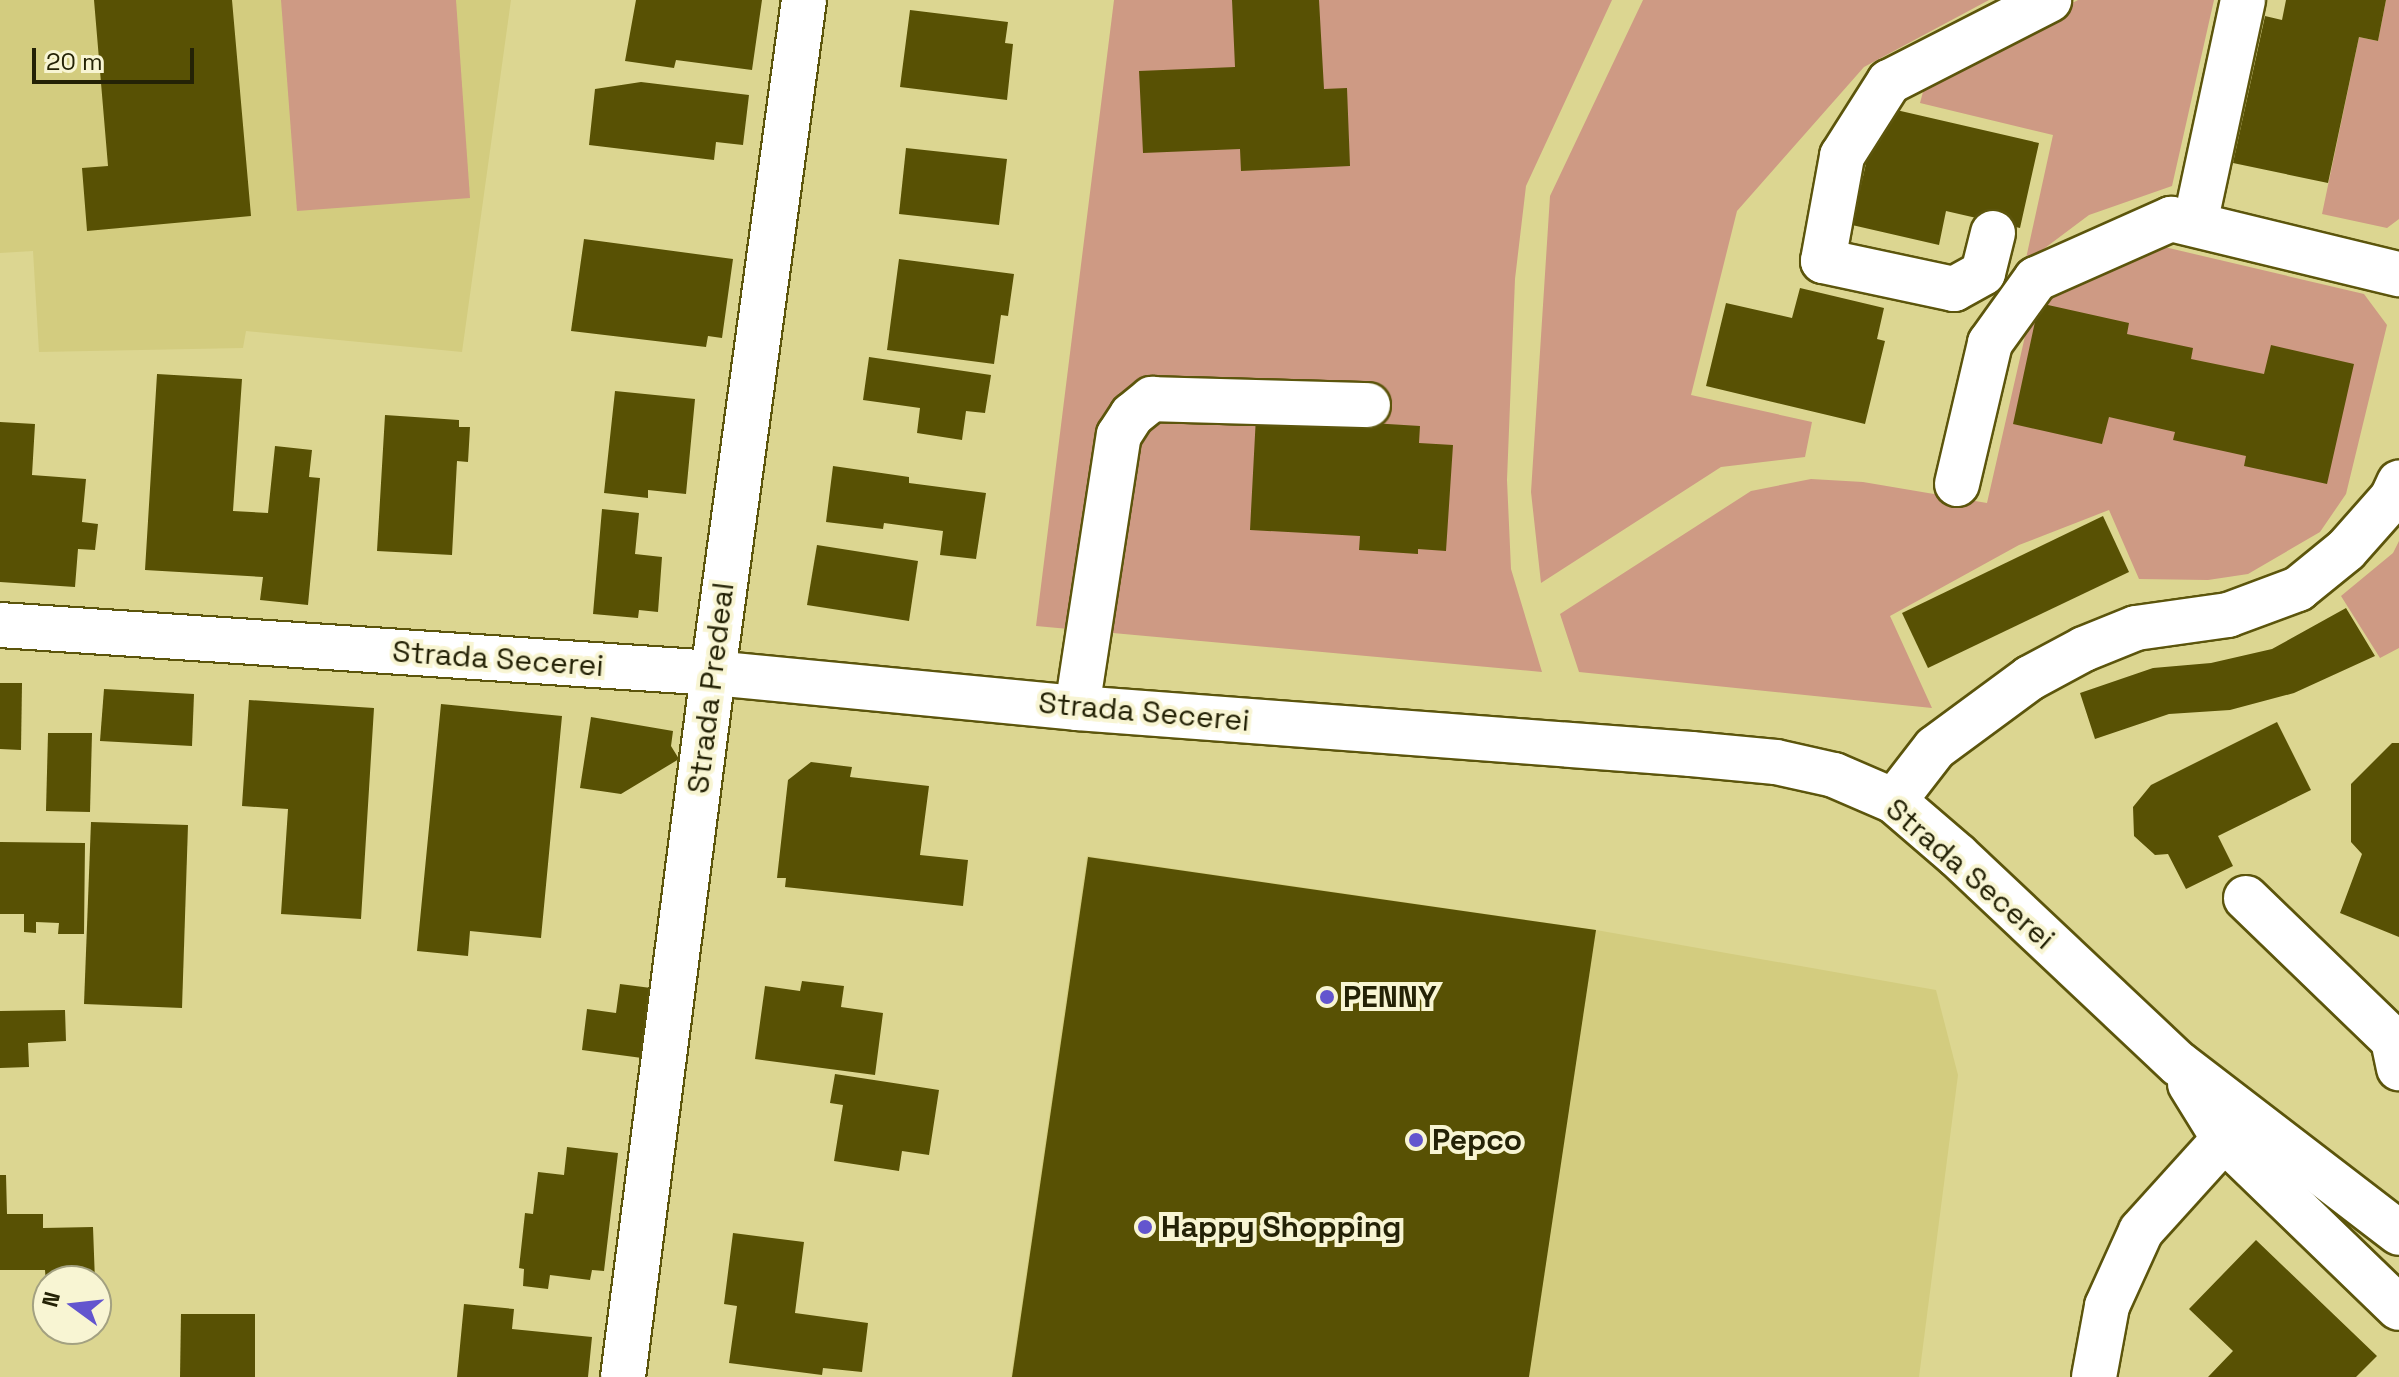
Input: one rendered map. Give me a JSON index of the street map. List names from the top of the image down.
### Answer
{
  "streets": {
    "street": ["Strada Secerei", "Strada Predeal"]
  },
  "crossings": [
    ["Strada Secerei", "Strada Predeal"]
  ],
  "places": ["PENNY", "Pepco", "Happy Shopping"],
  "scale_bar": "20 m",
  "north": "left"
}
